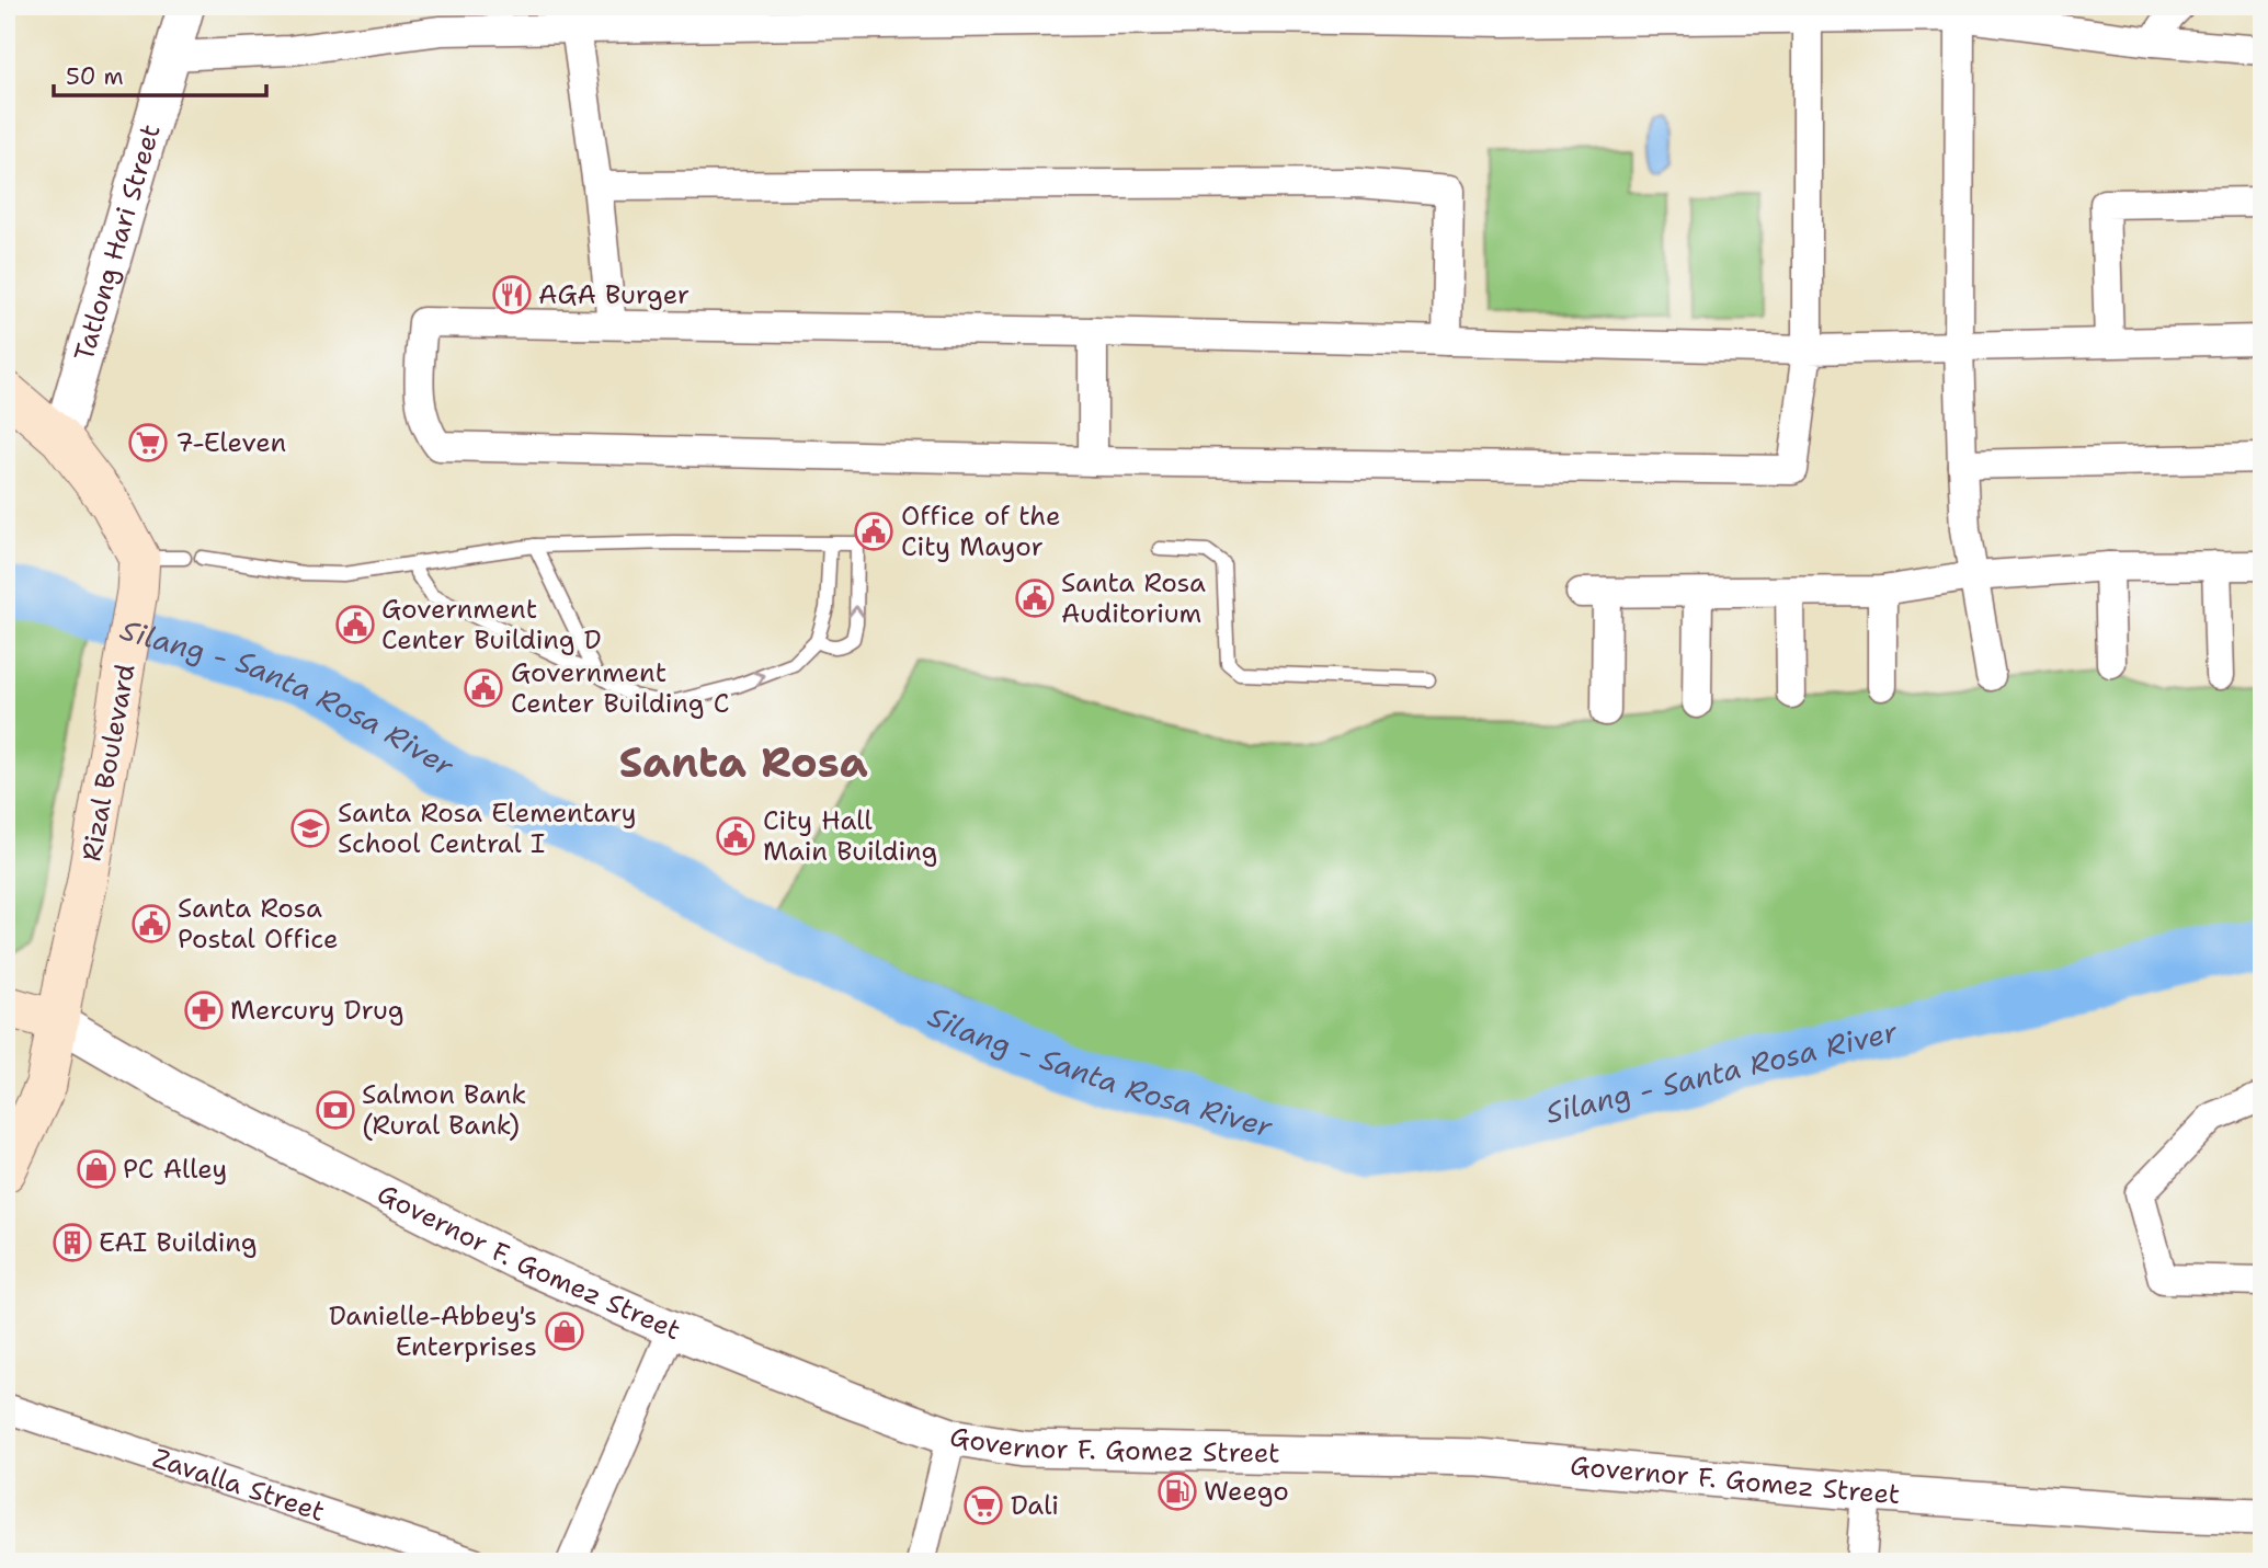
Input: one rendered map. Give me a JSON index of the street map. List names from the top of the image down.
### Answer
{
  "streets": {
    "main road": ["Rizal Boulevard"],
    "street": ["Tatlong Hari Street", "Governor F. Gomez Street", "Zavalla Street"]
  },
  "crossings": [
    ["Rizal Boulevard", "Governor F. Gomez Street"]
  ],
  "districts": ["Santa Rosa"],
  "water": ["Silang - Santa Rosa River"],
  "places": {
    "restaurant": ["AGA Burger"],
    "supermarket": ["7-Eleven", "Dali"],
    "public building": [
      "Office of the City Mayor",
      "Santa Rosa Auditorium",
      "Government Center Building D",
      "Government Center Building C",
      "City Hall Main Building",
      "Santa Rosa Postal Office"
    ],
    "school or university": ["Santa Rosa Elementary School Central I"],
    "pharmacy": ["Mercury Drug"],
    "bank": ["Salmon Bank (Rural Bank)"],
    "shop": ["PC Alley", "Danielle-Abbey's Enterprises"],
    "building": ["EAI Building"],
    "fuel station": ["Weego"]
  },
  "scale_bar": "50 m"
}
